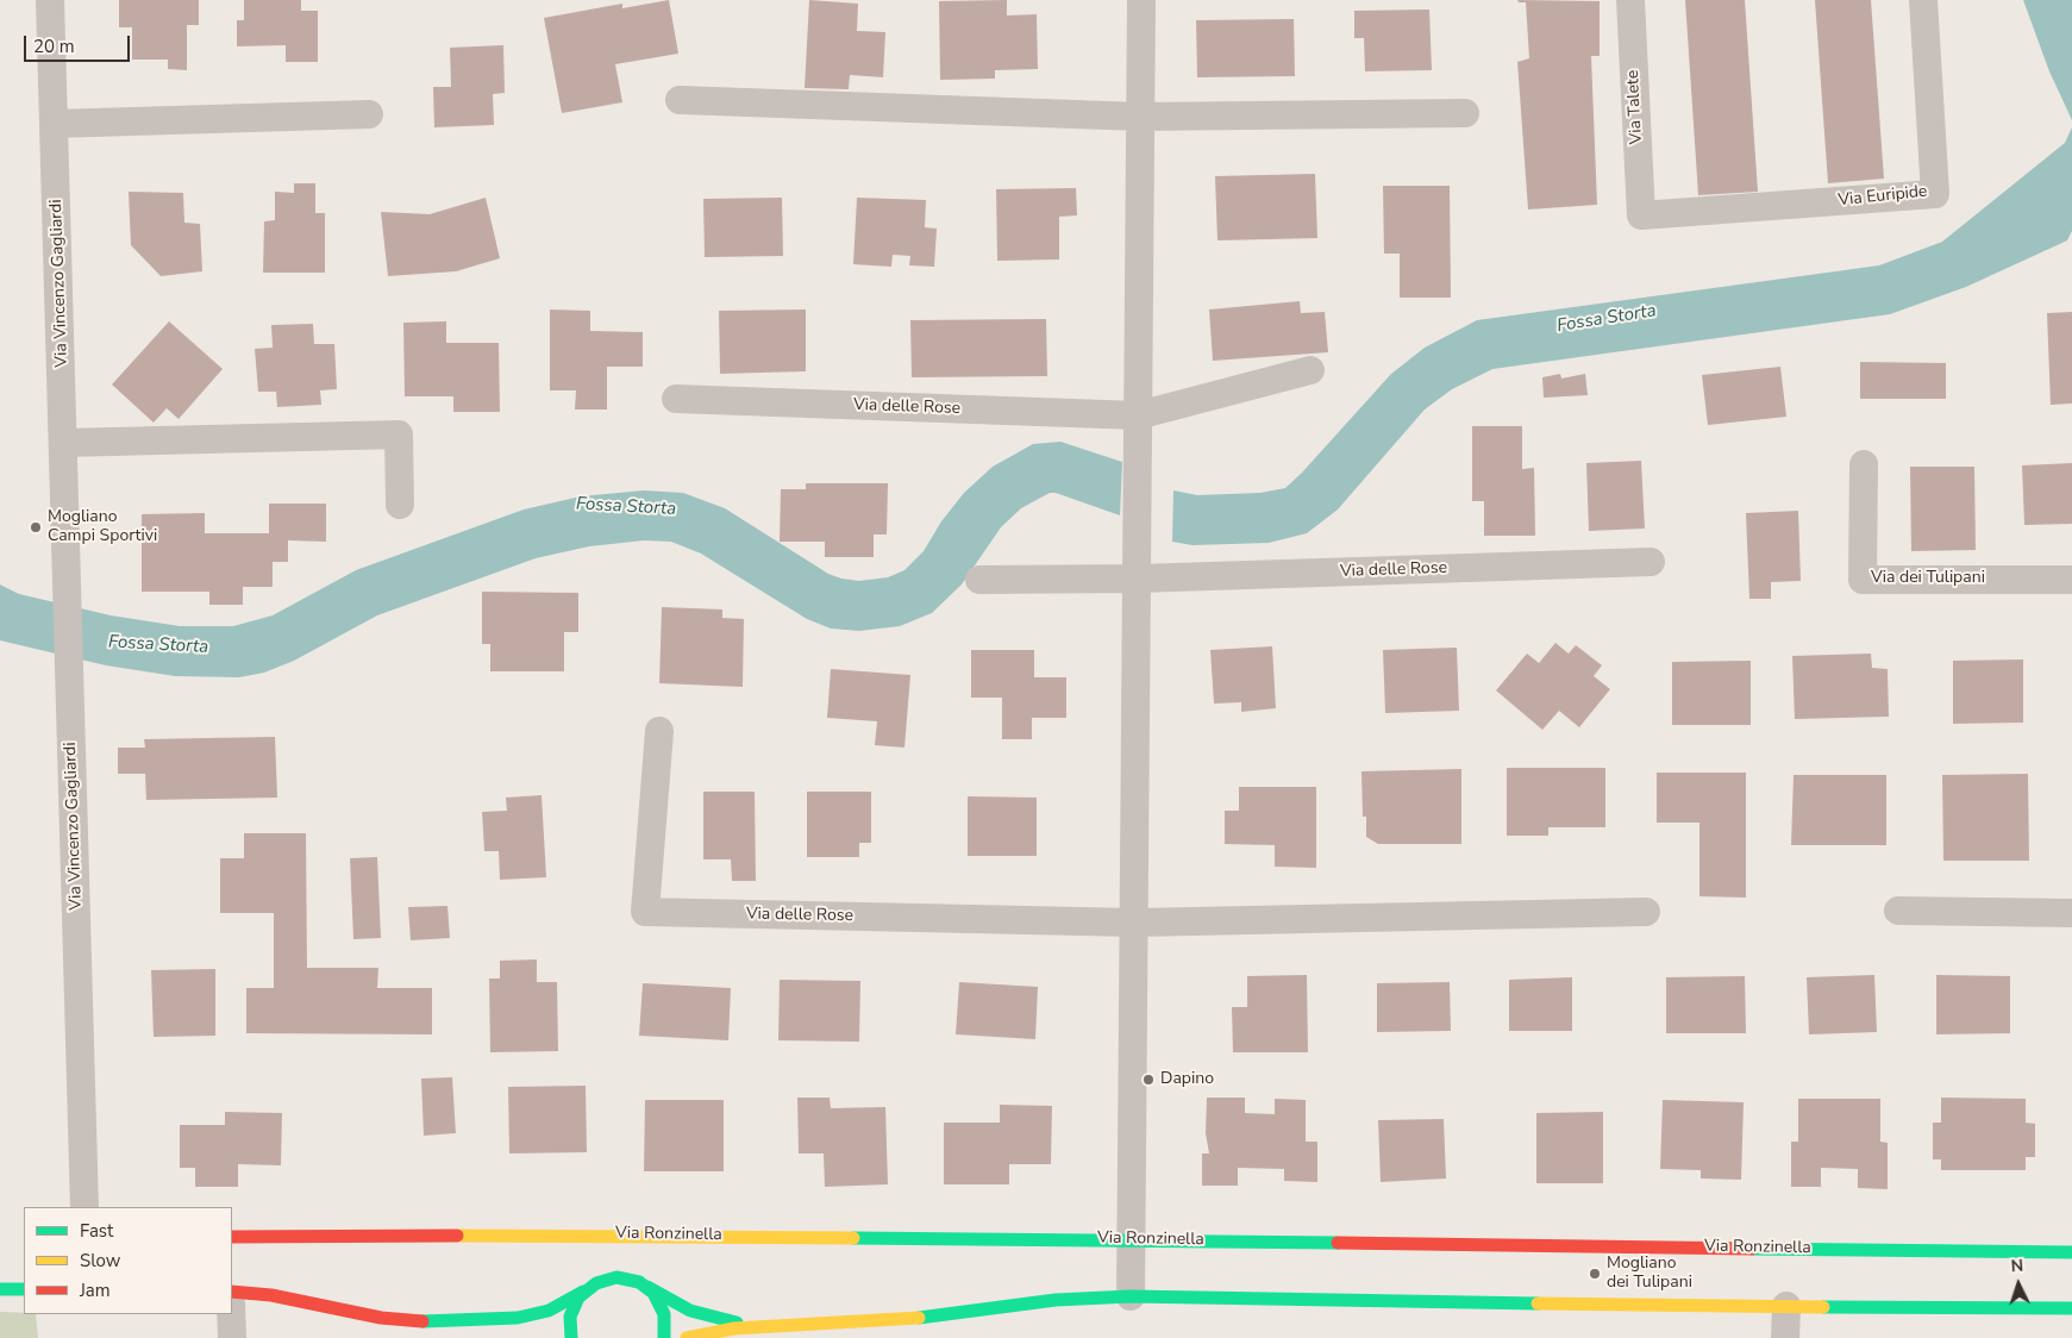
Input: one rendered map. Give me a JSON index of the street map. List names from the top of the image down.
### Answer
{
  "streets": {
    "street": [
      "Via Talete",
      "Via Euripide",
      "Via Vincenzo Gagliardi",
      "Via delle Rose",
      "Via dei Tulipani",
      "Via Ronzinella"
    ]
  },
  "crossings": [
    ["Via Talete", "Via Euripide"]
  ],
  "water": ["Fossa Storta"],
  "places": ["Mogliano Campi Sportivi", "Dapino", "Mogliano dei Tulipani"],
  "legend": ["Fast", "Slow", "Jam"],
  "scale_bar": "20 m",
  "north": "top"
}
